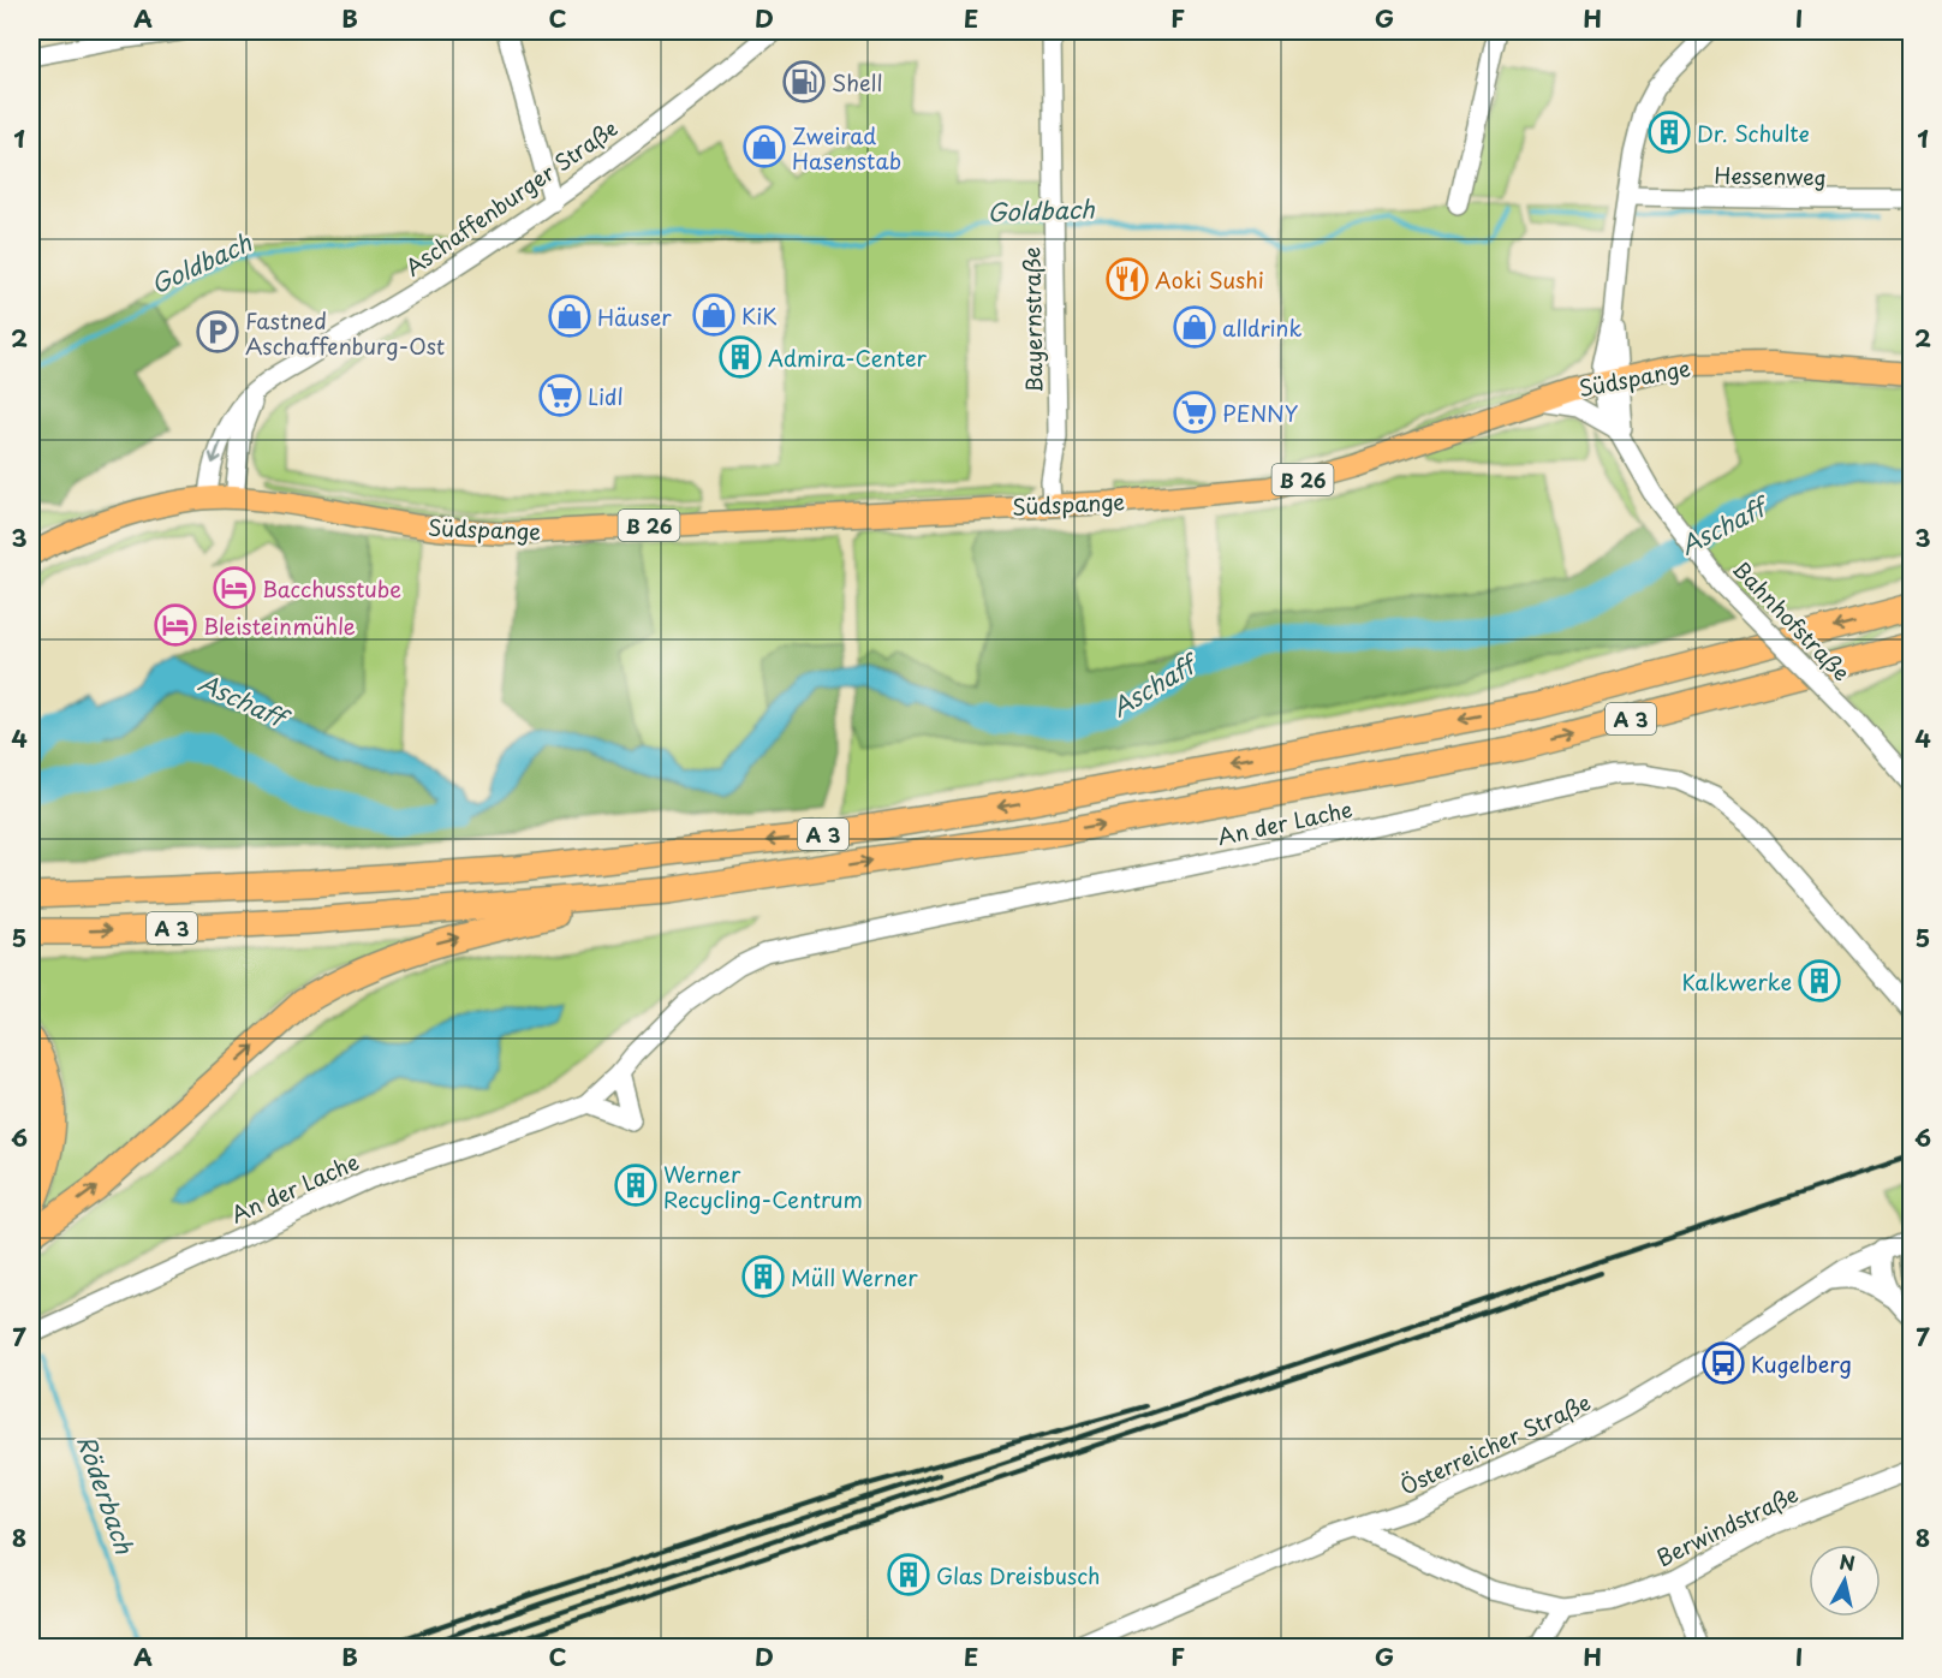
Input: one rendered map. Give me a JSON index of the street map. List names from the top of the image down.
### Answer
{
  "streets": {
    "highway": ["A 3"],
    "main road": ["Südspange", "B 26"],
    "street": [
      "Hessenweg",
      "Aschaffenburger Straße",
      "Bayernstraße",
      "Bahnhofstraße",
      "An der Lache",
      "Österreicher Straße",
      "Berwindstraße"
    ]
  },
  "crossings": [
    ["Hessenweg", "Bahnhofstraße"],
    ["Aschaffenburger Straße", "Südspange"],
    ["Aschaffenburger Straße", "B 26"],
    ["Bayernstraße", "Südspange"],
    ["Südspange", "B 26"],
    ["Südspange", "Bahnhofstraße"],
    ["Österreicher Straße", "Berwindstraße"]
  ],
  "water": ["Goldbach", "Aschaff", "Röderbach"],
  "places": {
    "fuel station": ["Shell"],
    "building": [
      "Dr. Schulte",
      "Admira-Center",
      "Kalkwerke",
      "Werner Recycling-Centrum",
      "Müll Werner",
      "Glas Dreisbusch"
    ],
    "shop": [
      "Zweirad Hasenstab",
      "KiK",
      "Häuser",
      "alldrink"
    ],
    "restaurant": ["Aoki Sushi"],
    "parking": ["Fastned Aschaffenburg-Ost"],
    "supermarket": ["Lidl", "PENNY"],
    "hotel": ["Bacchusstube", "Bleisteinmühle"],
    "bus stop": ["Kugelberg"]
  },
  "north": "top",
  "grid": {
    "columns": [
      "A",
      "B",
      "C",
      "D",
      "E",
      "F",
      "G",
      "H",
      "I"
    ],
    "rows": [
      "1",
      "2",
      "3",
      "4",
      "5",
      "6",
      "7",
      "8"
    ]
  }
}
